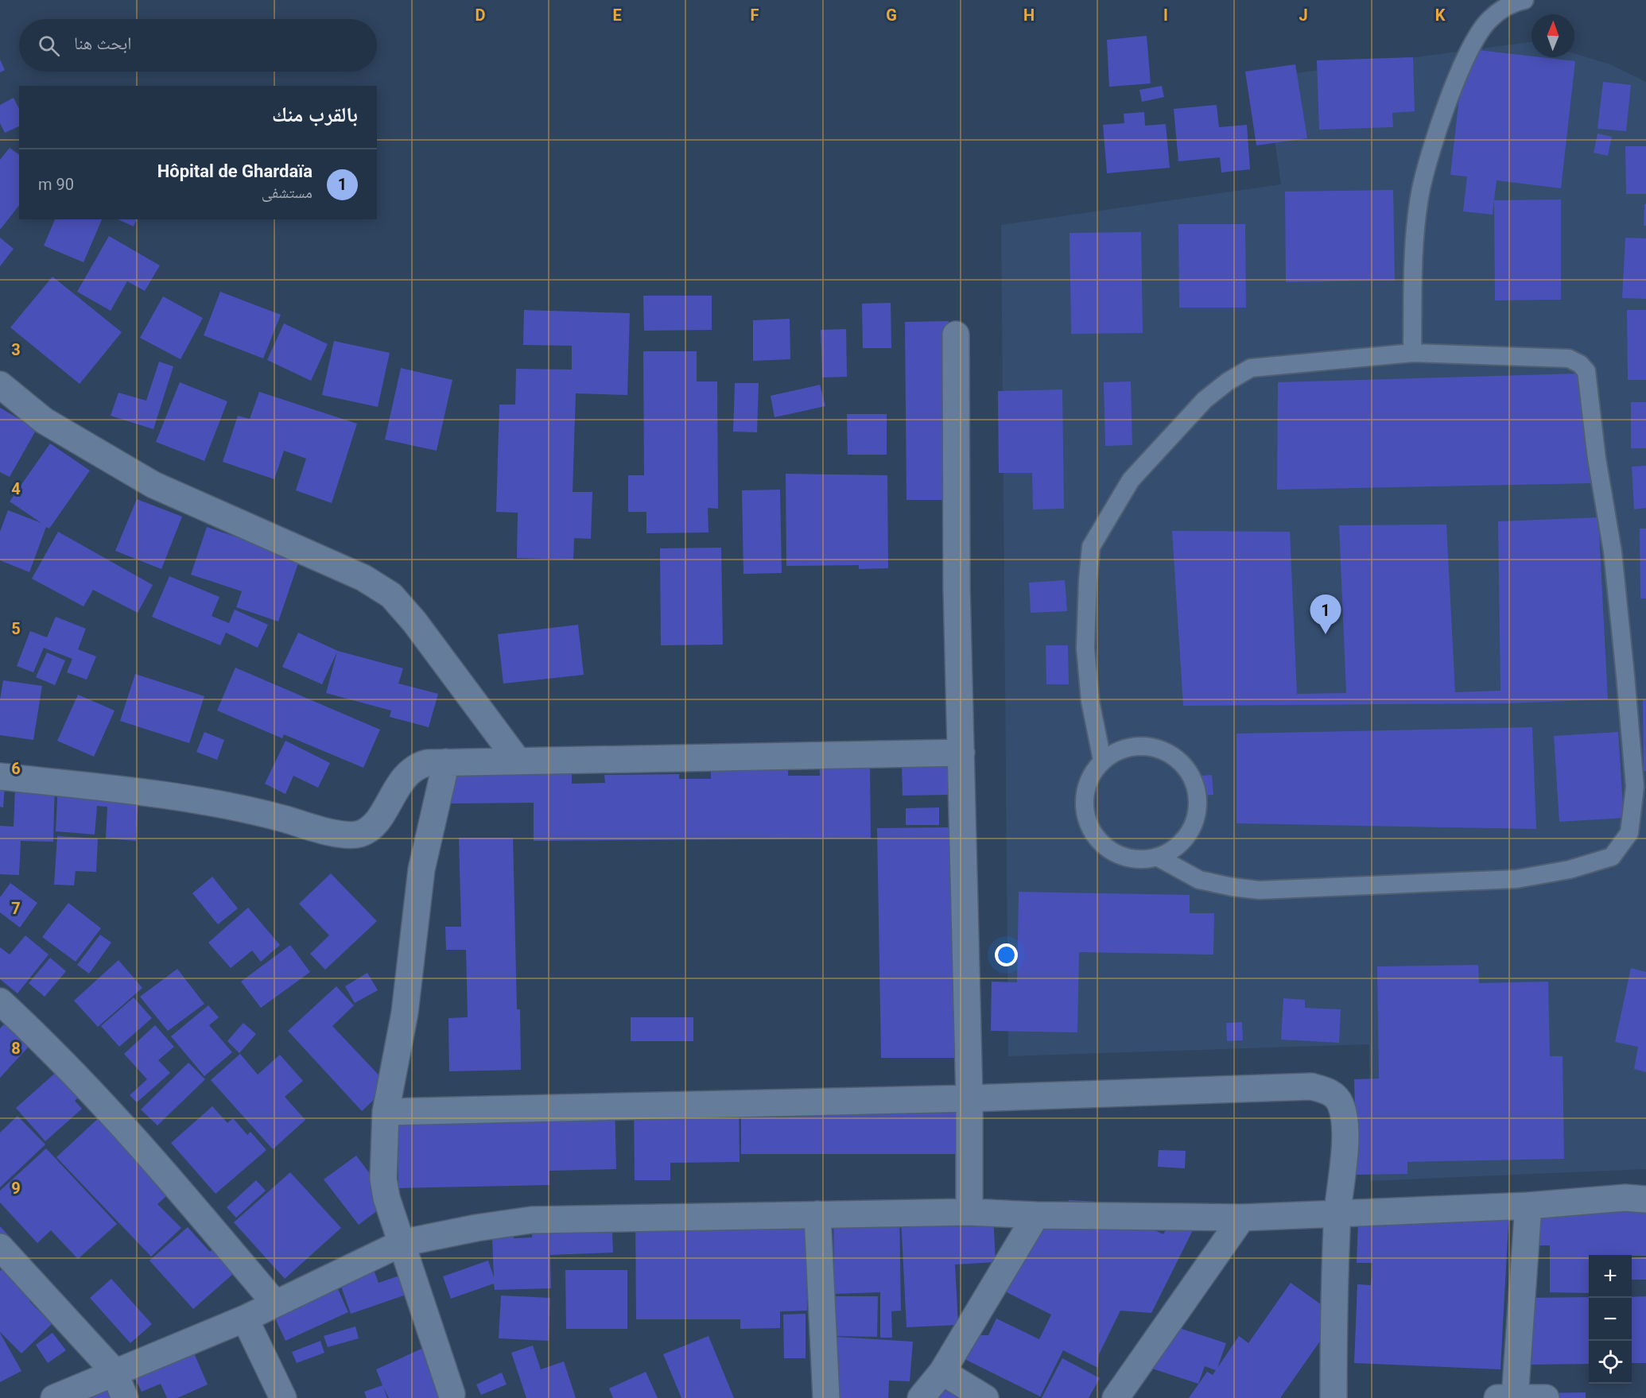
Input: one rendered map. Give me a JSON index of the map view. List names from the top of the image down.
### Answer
{
  "north": "top",
  "page": {
    "search": "ابحث هنا",
    "heading": "بالقرب منك",
    "list": [
      {
        "mark": "1",
        "name": "Hôpital de Ghardaïa",
        "note": "مستشفى",
        "value": "90 m"
      }
    ],
    "pins": "1",
    "map_buttons": ["+", "−"]
  },
  "grid": {
    "columns": [
      "D",
      "E",
      "F",
      "G",
      "H",
      "I",
      "J",
      "K"
    ],
    "rows": [
      "3",
      "4",
      "5",
      "6",
      "7",
      "8",
      "9"
    ]
  }
}
